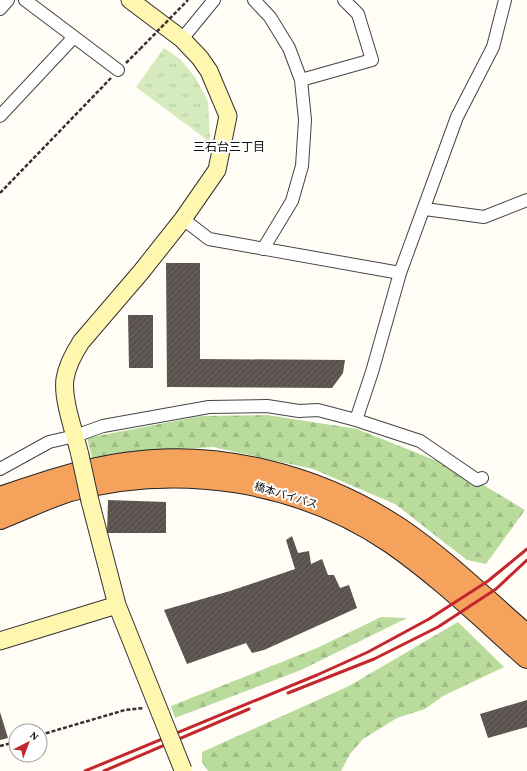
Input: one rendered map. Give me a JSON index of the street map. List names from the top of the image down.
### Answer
{
  "streets": {
    "highway": ["橋本バイパス"]
  },
  "districts": ["三石台三丁目"],
  "north": "top right"
}
